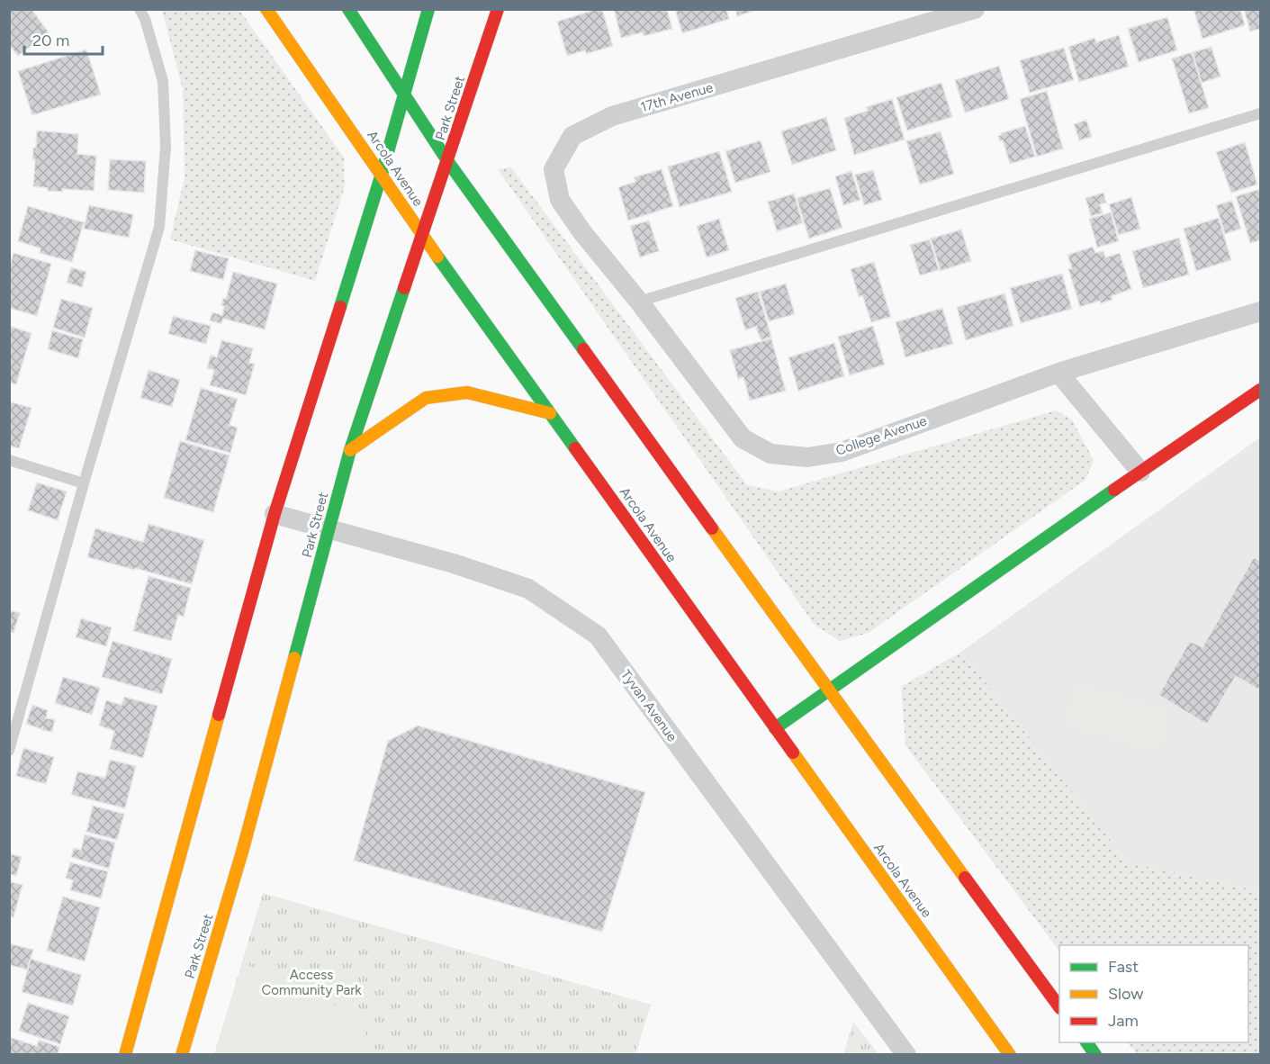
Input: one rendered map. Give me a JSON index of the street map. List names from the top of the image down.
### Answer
{
  "streets": {
    "main road": ["Park Street", "Arcola Avenue"],
    "street": ["17th Avenue", "College Avenue", "Tyvan Avenue"]
  },
  "crossings": [
    ["17th Avenue", "College Avenue"],
    ["Park Street", "Arcola Avenue"],
    ["Park Street", "Tyvan Avenue"]
  ],
  "parks": ["Access Community Park"],
  "legend": ["Fast", "Slow", "Jam"],
  "scale_bar": "20 m"
}
